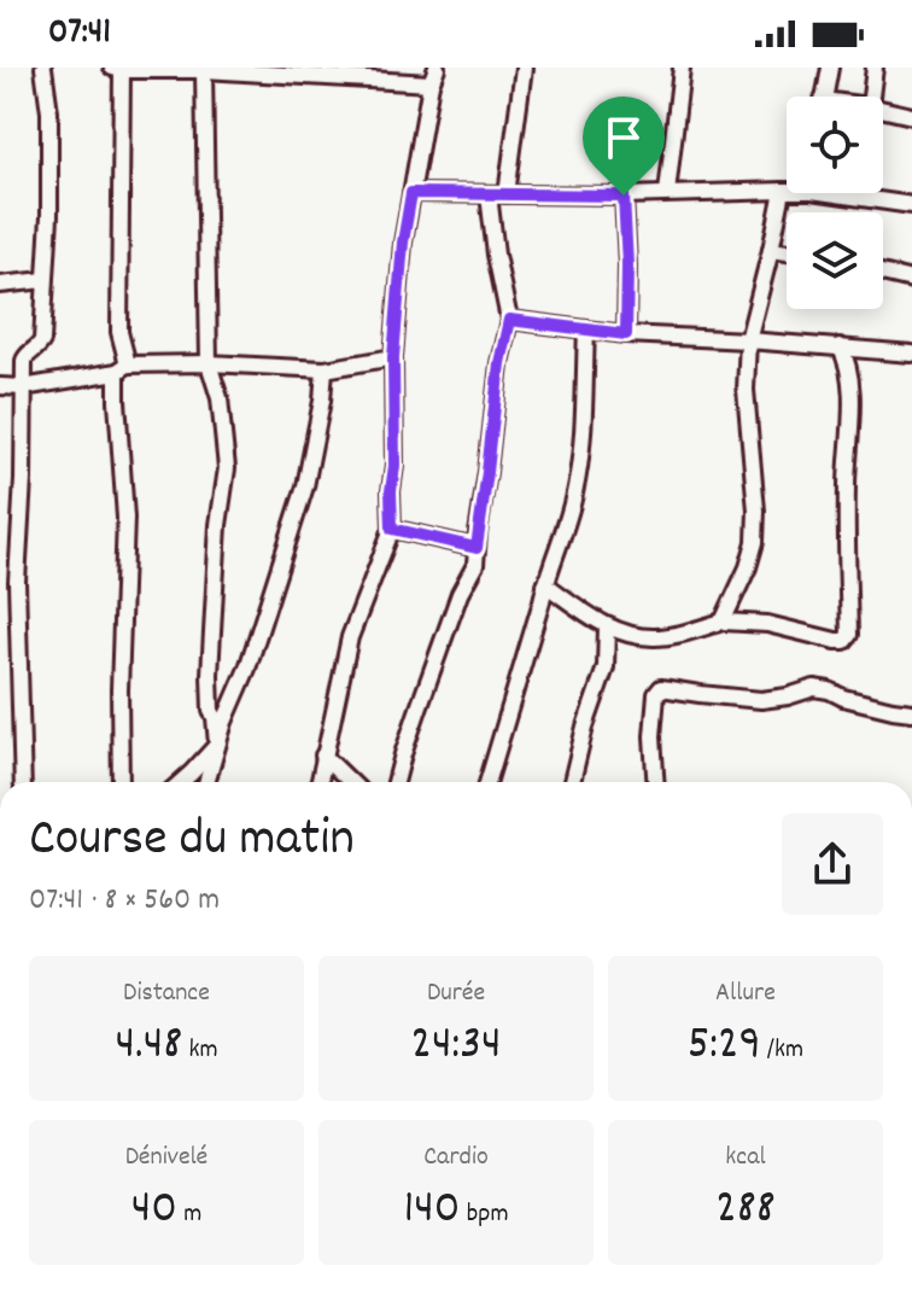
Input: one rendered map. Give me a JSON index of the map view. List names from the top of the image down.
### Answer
{
  "page": {
    "status": "07:41",
    "heading": ["Course du matin", "07:41 · 8 × 560 m"],
    "stats": [
      ["Distance", "4.48 km"],
      ["Durée", "24:34"],
      ["Allure", "5:29 /km"],
      ["Dénivelé", "40 m"],
      ["Cardio", "140 bpm"],
      ["kcal", "288"]
    ]
  }
}
